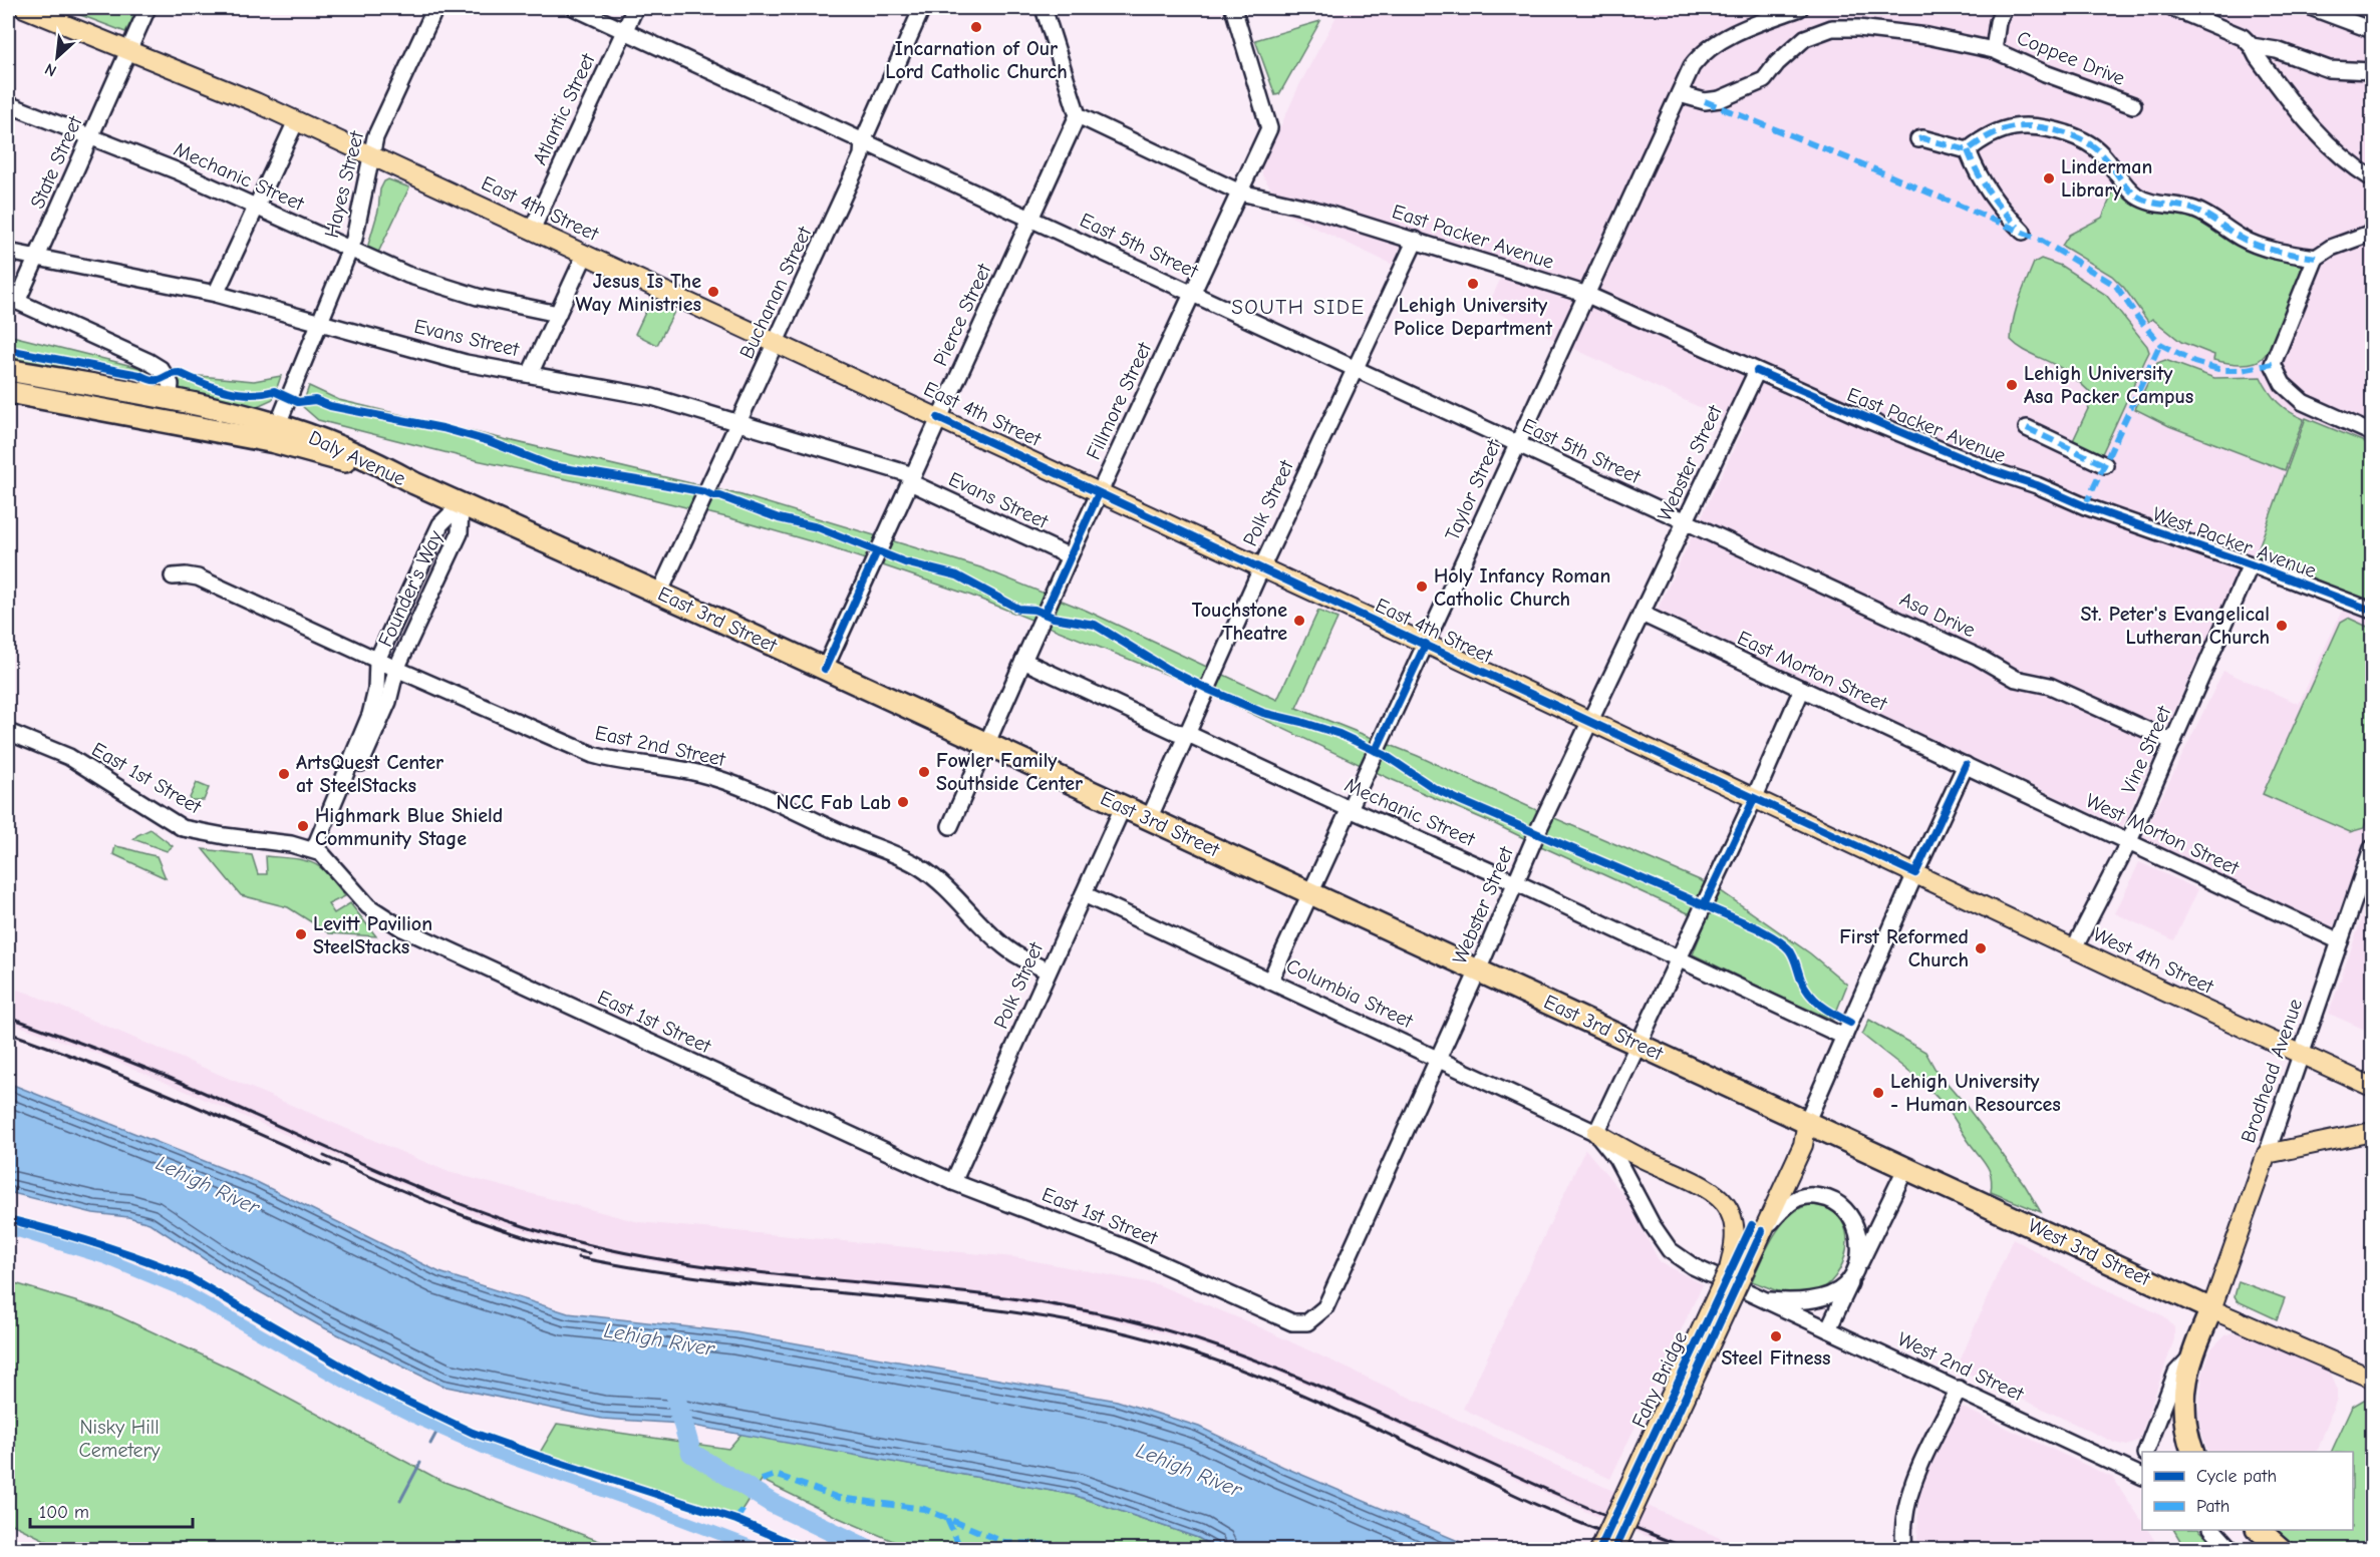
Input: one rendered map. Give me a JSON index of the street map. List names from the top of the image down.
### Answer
{
  "streets": {
    "highway": ["Daly Avenue", "East 3rd Street", "West 3rd Street"],
    "main road": [
      "East 4th Street",
      "West 4th Street",
      "Brodhead Avenue",
      "Fahy Bridge"
    ],
    "street": [
      "Coppee Drive",
      "Atlantic Street",
      "State Street",
      "Mechanic Street",
      "Hayes Street",
      "East Packer Avenue",
      "East 5th Street",
      "Buchanan Street",
      "Pierce Street",
      "Evans Street",
      "Fillmore Street",
      "Webster Street",
      "Taylor Street",
      "Polk Street",
      "West Packer Avenue",
      "Founder's Way",
      "Asa Drive",
      "East Morton Street",
      "East 2nd Street",
      "Vine Street",
      "East 1st Street",
      "West Morton Street",
      "Columbia Street",
      "West 2nd Street"
    ]
  },
  "crossings": [
    ["Coppee Drive", "Taylor Street"],
    ["Atlantic Street", "East 4th Street"],
    ["Atlantic Street", "East 5th Street"],
    ["State Street", "Mechanic Street"],
    ["State Street", "East 4th Street"],
    ["State Street", "Evans Street"],
    ["Mechanic Street", "Hayes Street"],
    ["Mechanic Street", "Fillmore Street"],
    ["Mechanic Street", "Webster Street"],
    ["Mechanic Street", "Taylor Street"],
    ["Mechanic Street", "Polk Street"],
    ["Hayes Street", "East 4th Street"],
    ["Hayes Street", "Evans Street"],
    ["Hayes Street", "Daly Avenue"],
    ["East 4th Street", "Buchanan Street"],
    ["East 4th Street", "Pierce Street"],
    ["East 4th Street", "Fillmore Street"],
    ["East 4th Street", "Webster Street"],
    ["East 4th Street", "Taylor Street"],
    ["East 4th Street", "Polk Street"],
    ["East 4th Street", "West 4th Street"],
    ["East Packer Avenue", "Pierce Street"],
    ["East Packer Avenue", "Fillmore Street"],
    ["East Packer Avenue", "Webster Street"],
    ["East Packer Avenue", "Taylor Street"],
    ["East Packer Avenue", "Polk Street"],
    ["East Packer Avenue", "West Packer Avenue"],
    ["East 5th Street", "Buchanan Street"],
    ["East 5th Street", "Pierce Street"],
    ["East 5th Street", "Fillmore Street"],
    ["East 5th Street", "Webster Street"],
    ["East 5th Street", "Taylor Street"],
    ["East 5th Street", "Polk Street"],
    ["East 5th Street", "Asa Drive"],
    ["Buchanan Street", "Evans Street"],
    ["Buchanan Street", "East 3rd Street"],
    ["Pierce Street", "Evans Street"],
    ["Pierce Street", "East 3rd Street"],
    ["Evans Street", "Fillmore Street"],
    ["Fillmore Street", "East 3rd Street"],
    ["Daly Avenue", "East 3rd Street"],
    ["Webster Street", "Asa Drive"],
    ["Webster Street", "East 3rd Street"],
    ["Webster Street", "East Morton Street"],
    ["Webster Street", "East 1st Street"],
    ["Webster Street", "Columbia Street"],
    ["Taylor Street", "East 3rd Street"],
    ["Taylor Street", "Columbia Street"],
    ["Polk Street", "East 3rd Street"],
    ["Polk Street", "East 2nd Street"],
    ["Polk Street", "East 1st Street"],
    ["Polk Street", "Columbia Street"],
    ["West Packer Avenue", "Vine Street"],
    ["Founder's Way", "East 3rd Street"],
    ["Founder's Way", "East 2nd Street"],
    ["Founder's Way", "East 1st Street"],
    ["Asa Drive", "Vine Street"],
    ["East 3rd Street", "West 3rd Street"],
    ["East 3rd Street", "Fahy Bridge"],
    ["East Morton Street", "West Morton Street"],
    ["Vine Street", "West Morton Street"],
    ["Vine Street", "West 4th Street"],
    ["West Morton Street", "Brodhead Avenue"],
    ["West 4th Street", "Brodhead Avenue"],
    ["Brodhead Avenue", "West 3rd Street"],
    ["West 3rd Street", "Fahy Bridge"]
  ],
  "districts": ["SOUTH SIDE"],
  "water": ["Lehigh River"],
  "parks": ["Nisky Hill Cemetery"],
  "places": [
    "Incarnation of Our Lord Catholic Church",
    "Linderman Library",
    "Lehigh University Police Department",
    "Jesus Is The Way Ministries",
    "Lehigh University Asa Packer Campus",
    "Holy Infancy Roman Catholic Church",
    "Touchstone Theatre",
    "St. Peter's Evangelical Lutheran Church",
    "Fowler Family Southside Center",
    "ArtsQuest Center at SteelStacks",
    "NCC Fab Lab",
    "Highmark Blue Shield Community Stage",
    "Levitt Pavilion SteelStacks",
    "First Reformed Church",
    "Lehigh University - Human Resources",
    "Steel Fitness"
  ],
  "legend": ["Cycle path", "Path"],
  "scale_bar": "100 m",
  "north": "bottom left"
}
